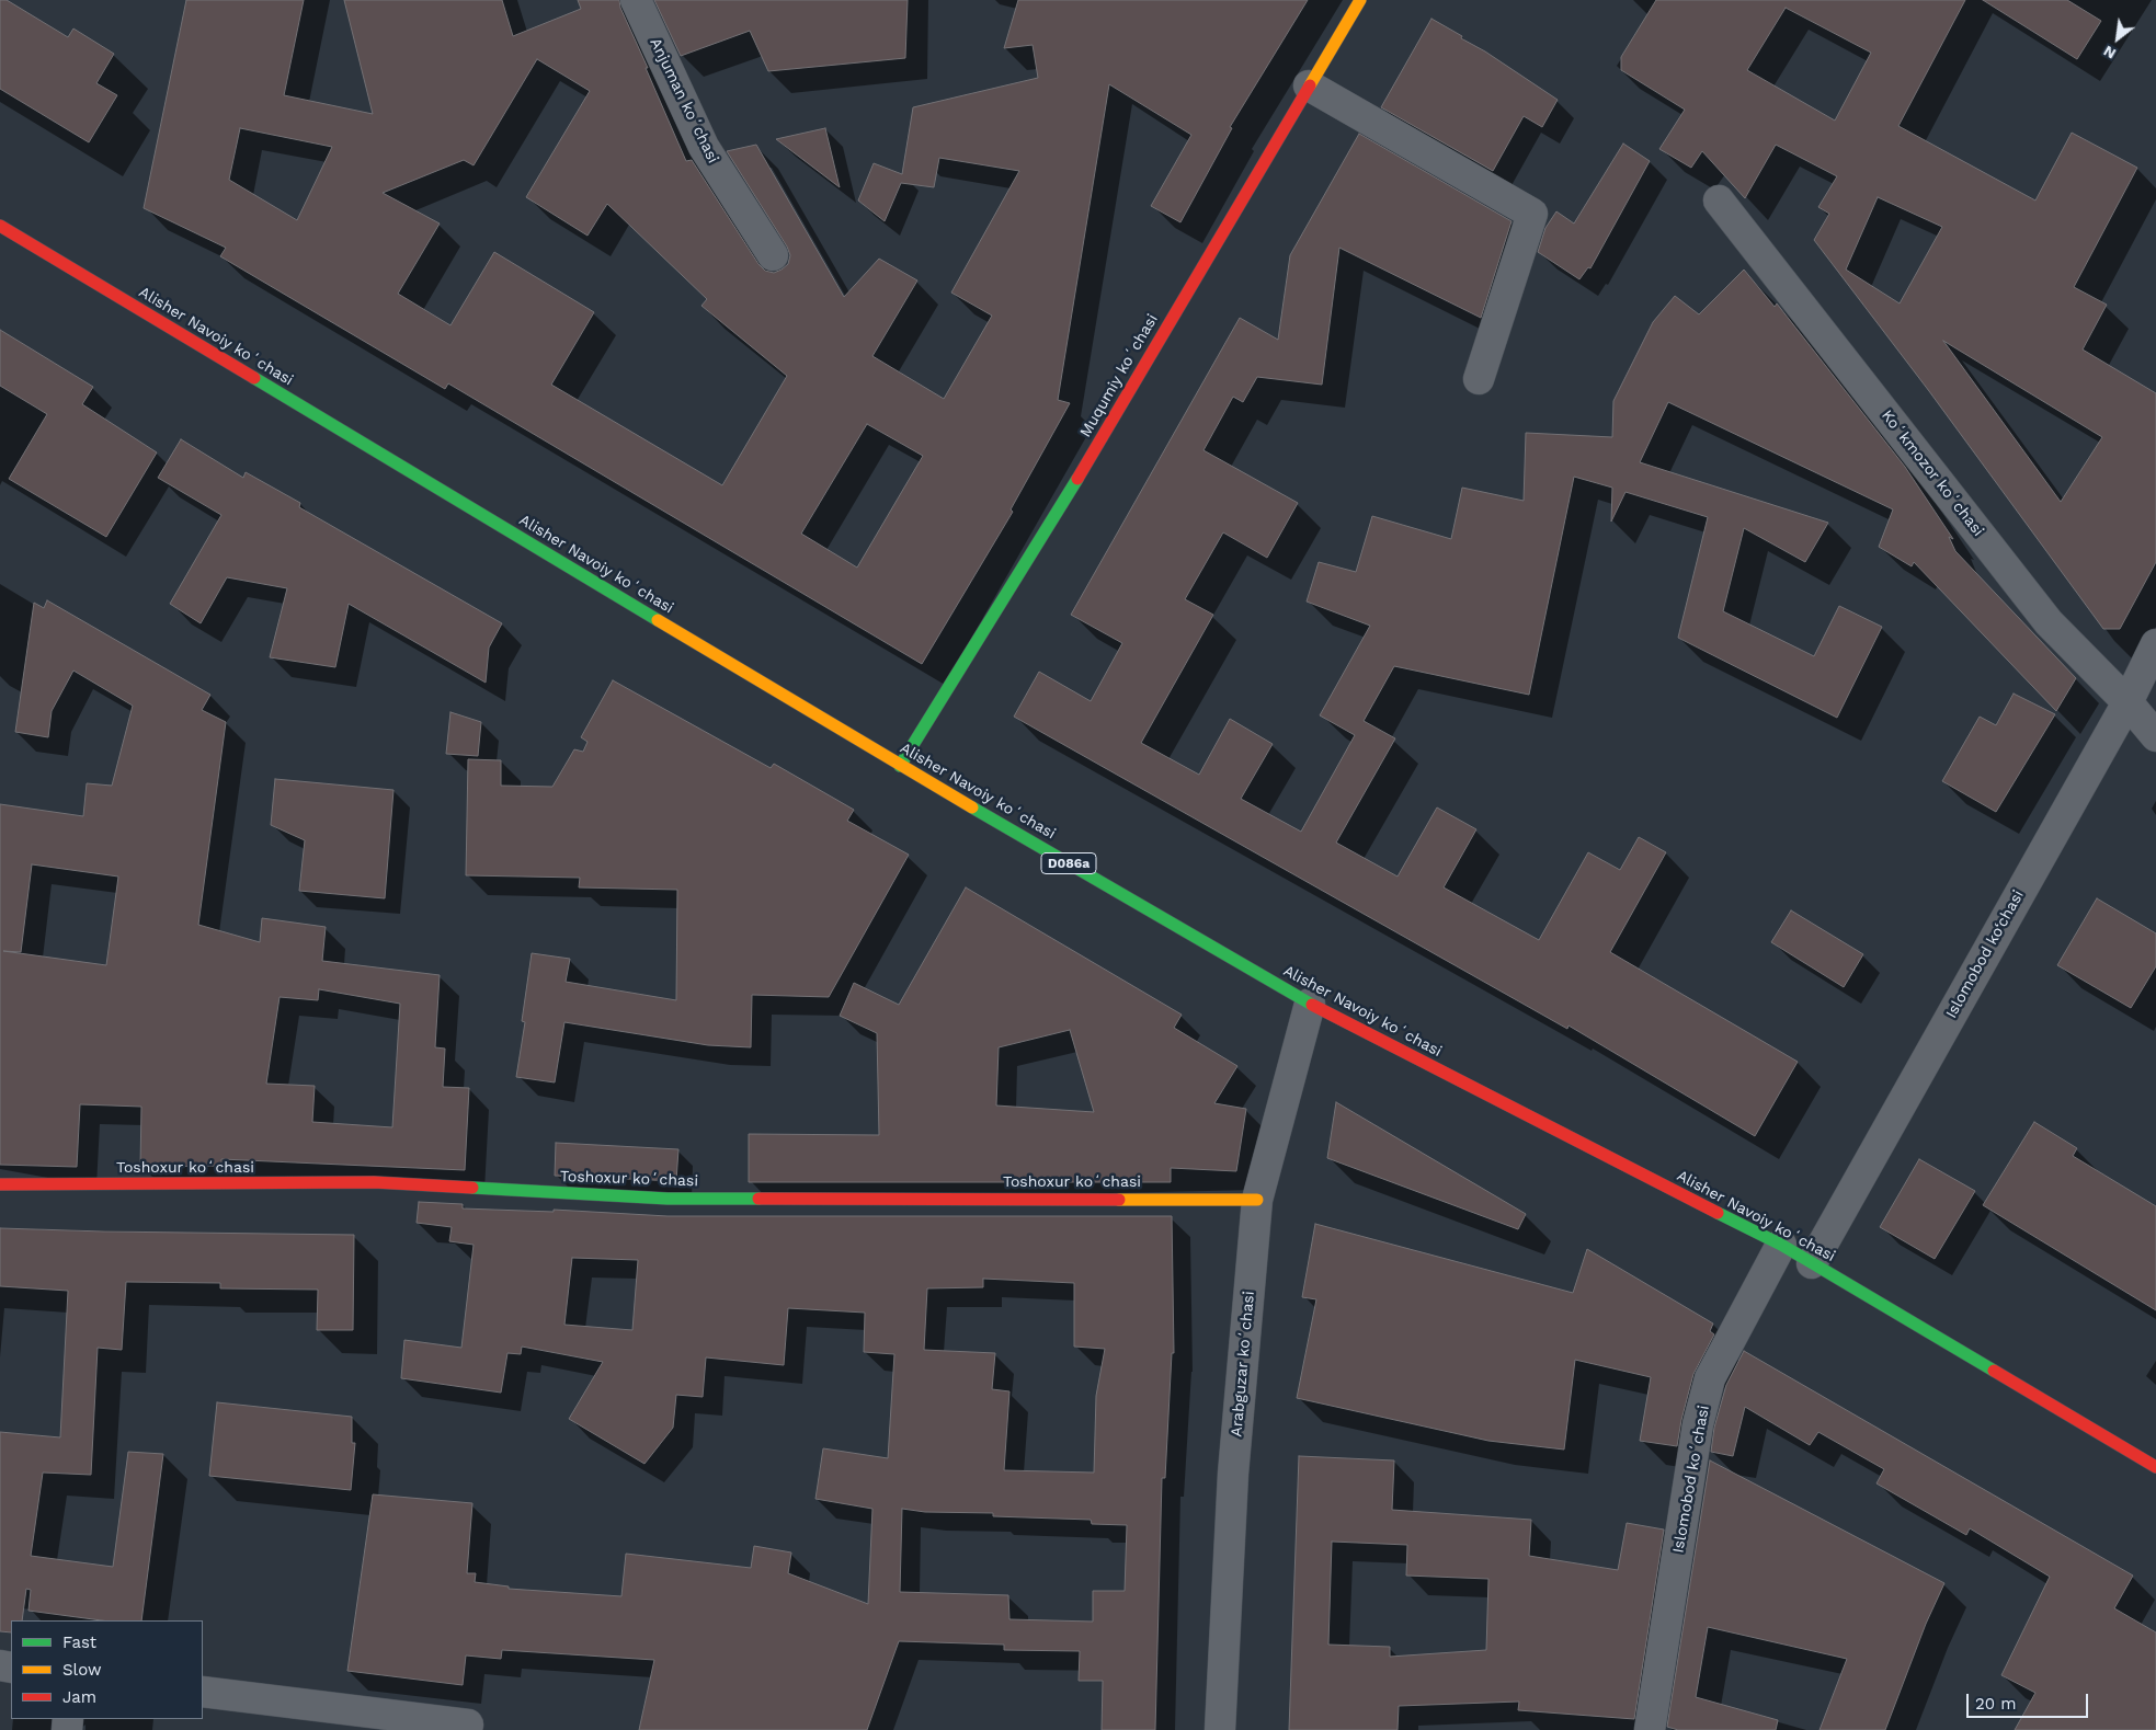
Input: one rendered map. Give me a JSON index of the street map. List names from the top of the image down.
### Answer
{
  "streets": {
    "main road": [
      "Alisher Navoiy koʻchasi",
      "Muqumiy koʻchasi",
      "D086a",
      "Toshoxur koʻchasi"
    ],
    "street": [
      "Anjuman koʻchasi",
      "Koʻkmozor koʻchasi",
      "Islomobod ko‘chasi",
      "Arabguzar koʻchasi",
      "Islomobod koʻchasi"
    ]
  },
  "crossings": [
    ["Alisher Navoiy koʻchasi", "Muqumiy koʻchasi"],
    ["Alisher Navoiy koʻchasi", "Islomobod ko‘chasi"],
    ["Alisher Navoiy koʻchasi", "Arabguzar koʻchasi"],
    ["Alisher Navoiy koʻchasi", "Islomobod koʻchasi"],
    ["Koʻkmozor koʻchasi", "Islomobod ko‘chasi"],
    ["Toshoxur koʻchasi", "Arabguzar koʻchasi"]
  ],
  "legend": ["Fast", "Slow", "Jam"],
  "scale_bar": "20 m",
  "north": "bottom left"
}
